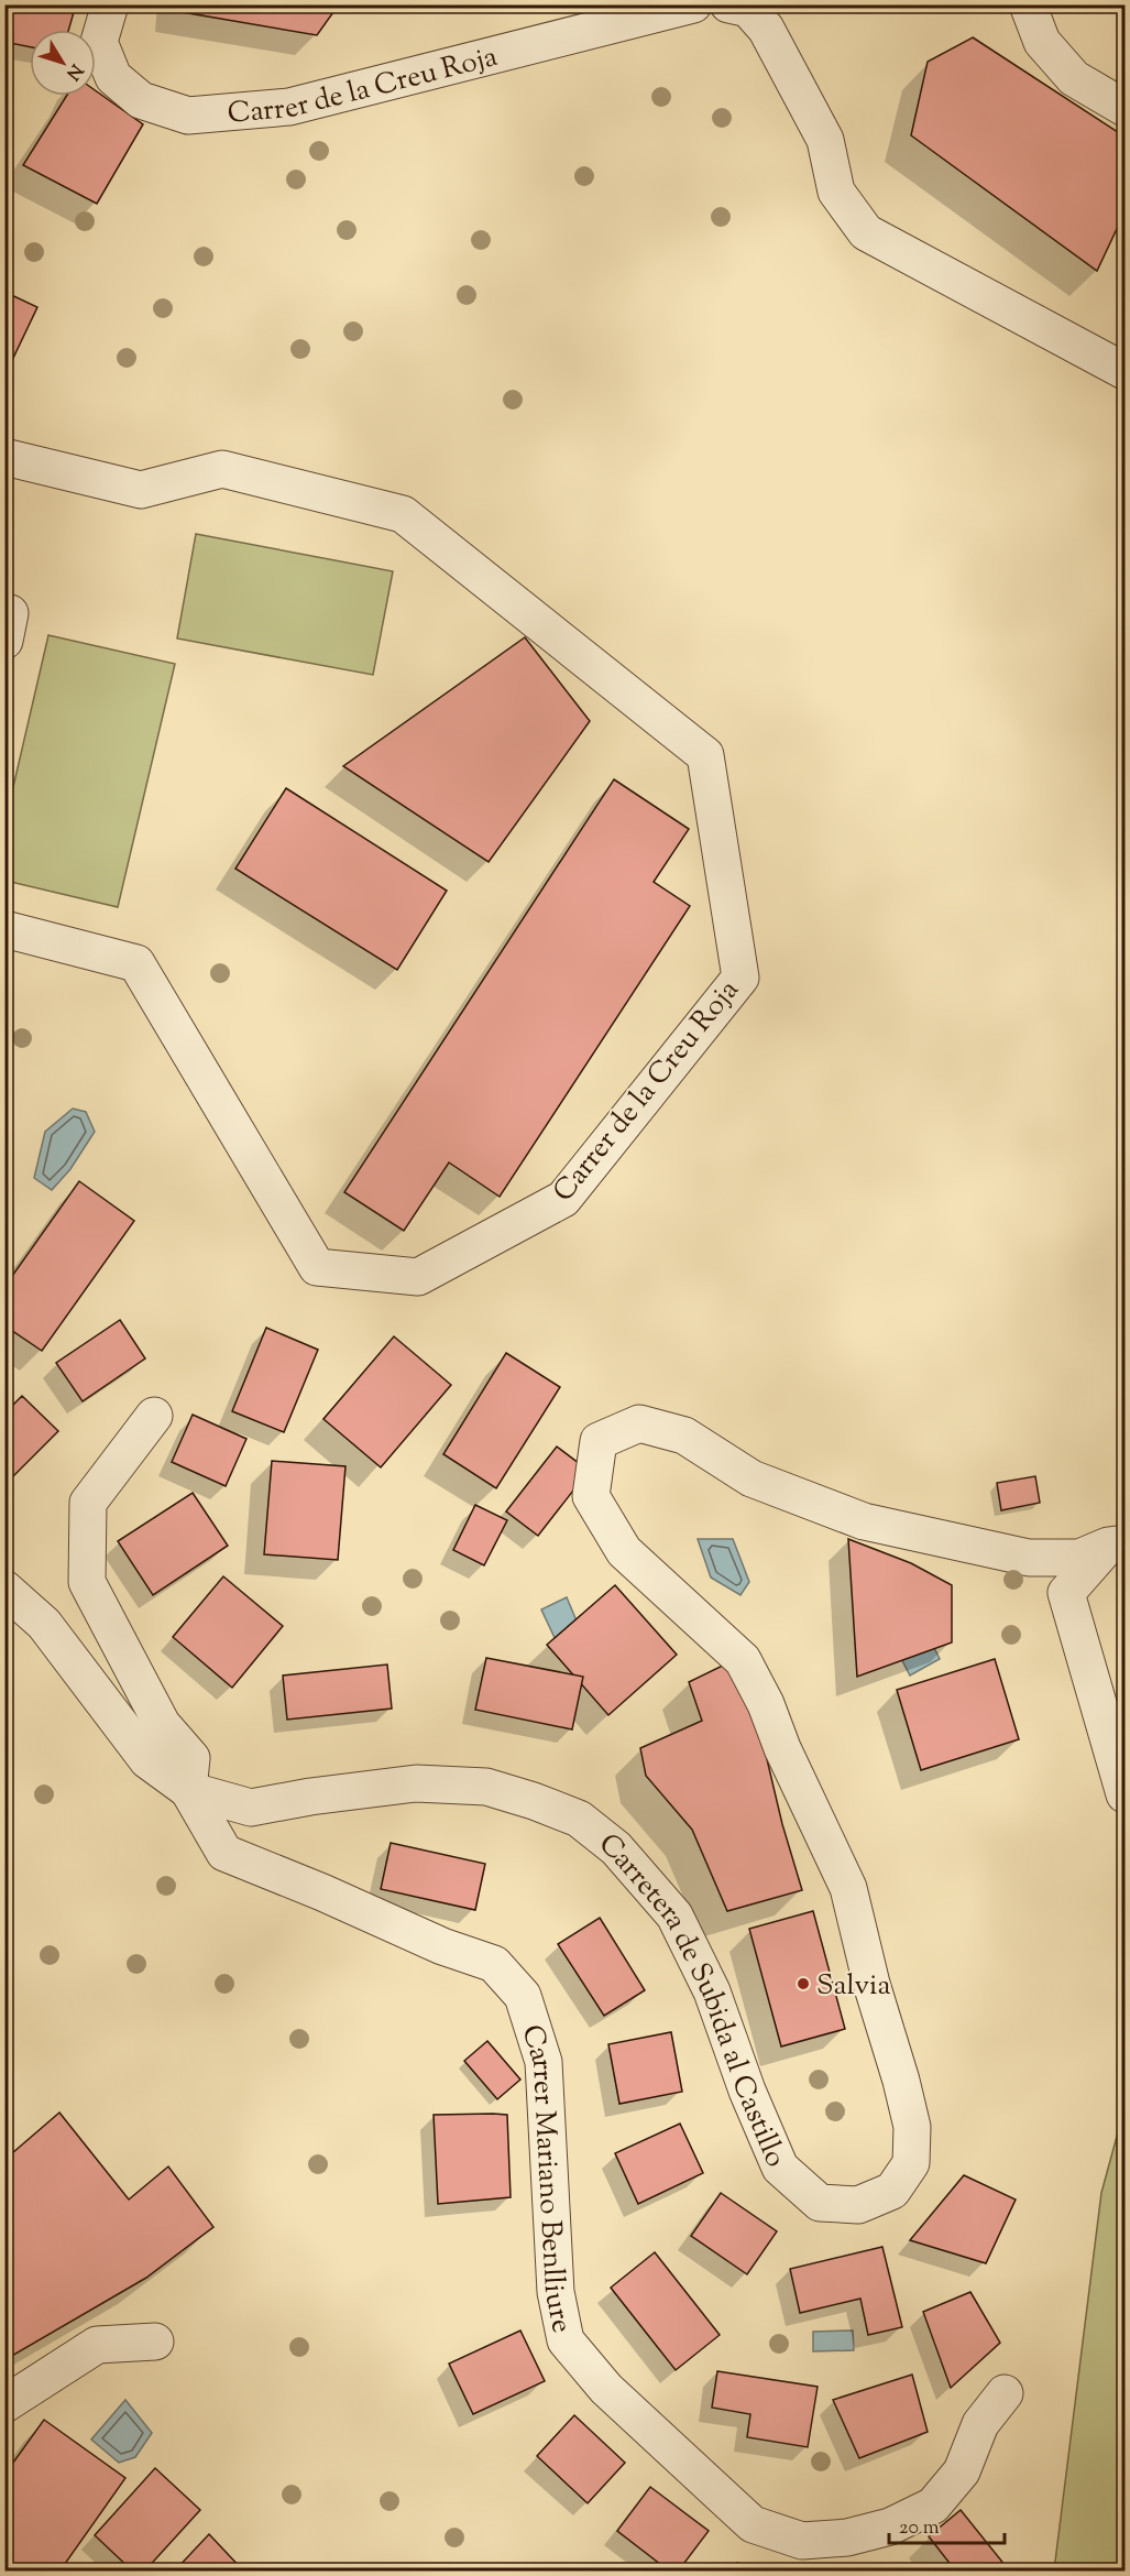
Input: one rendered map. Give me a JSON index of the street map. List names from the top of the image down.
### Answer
{
  "streets": {
    "street": ["Carrer de la Creu Roja", "Carretera de Subida al Castillo", "Carrer Mariano Benlliure"]
  },
  "crossings": [
    ["Carretera de Subida al Castillo", "Carrer Mariano Benlliure"]
  ],
  "places": ["Salvia"],
  "scale_bar": "20 m",
  "north": "bottom right"
}
